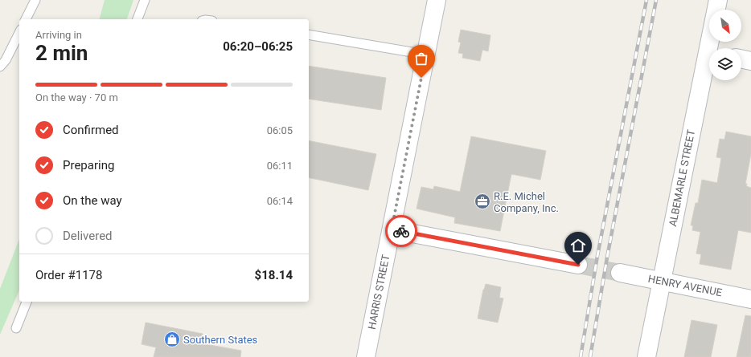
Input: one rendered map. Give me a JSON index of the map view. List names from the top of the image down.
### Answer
{
  "streets": {
    "street": ["ALBEMARLE STREET", "HENRY AVENUE", "HARRIS STREET"]
  },
  "crossings": [
    ["ALBEMARLE STREET", "HENRY AVENUE"]
  ],
  "places": {
    "office": ["R.E. Michel Company, Inc."],
    "shop": ["Southern States"]
  },
  "north": "bottom right",
  "page": {
    "heading": ["2 min", "Arriving in", "06:20–06:25"],
    "panel": ["Order #1178", "$18.14"],
    "bar": "On the way · 70 m",
    "list": [
      ["Confirmed", "06:05"],
      ["Preparing", "06:11"],
      ["On the way", "06:14"],
      "Delivered"
    ]
  }
}
